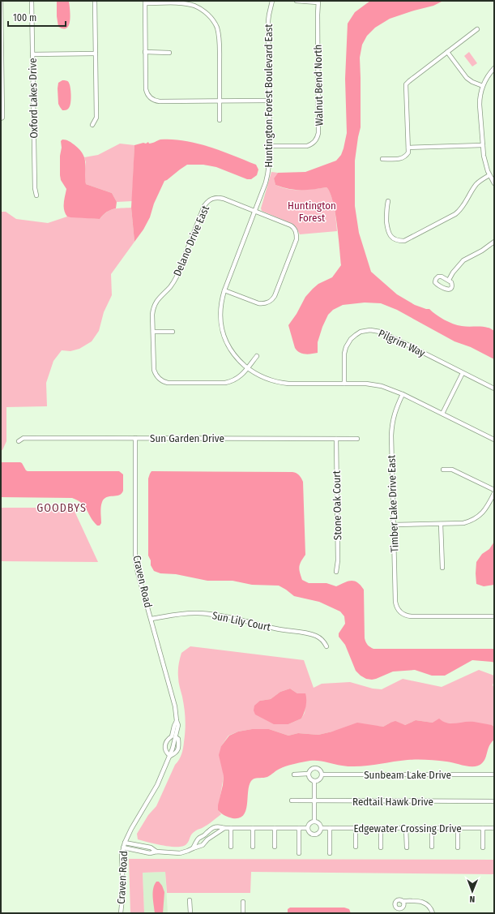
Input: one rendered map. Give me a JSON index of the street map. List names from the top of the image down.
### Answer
{
  "streets": {
    "street": [
      "Walnut Bend North",
      "Huntington Forest Boulevard East",
      "Oxford Lakes Drive",
      "Delano Drive East",
      "Pilgrim Way",
      "Sun Garden Drive",
      "Timber Lake Drive East",
      "Stone Oak Court",
      "Craven Road",
      "Sun Lily Court",
      "Sunbeam Lake Drive",
      "Redtail Hawk Drive",
      "Edgewater Crossing Drive"
    ]
  },
  "crossings": [
    ["Walnut Bend North", "Huntington Forest Boulevard East"],
    ["Huntington Forest Boulevard East", "Delano Drive East"],
    ["Huntington Forest Boulevard East", "Pilgrim Way"],
    ["Huntington Forest Boulevard East", "Timber Lake Drive East"],
    ["Sun Garden Drive", "Stone Oak Court"],
    ["Sun Garden Drive", "Craven Road"],
    ["Craven Road", "Sun Lily Court"]
  ],
  "districts": ["GOODBYS"],
  "parks": ["Huntington Forest"],
  "scale_bar": "100 m",
  "north": "bottom"
}
